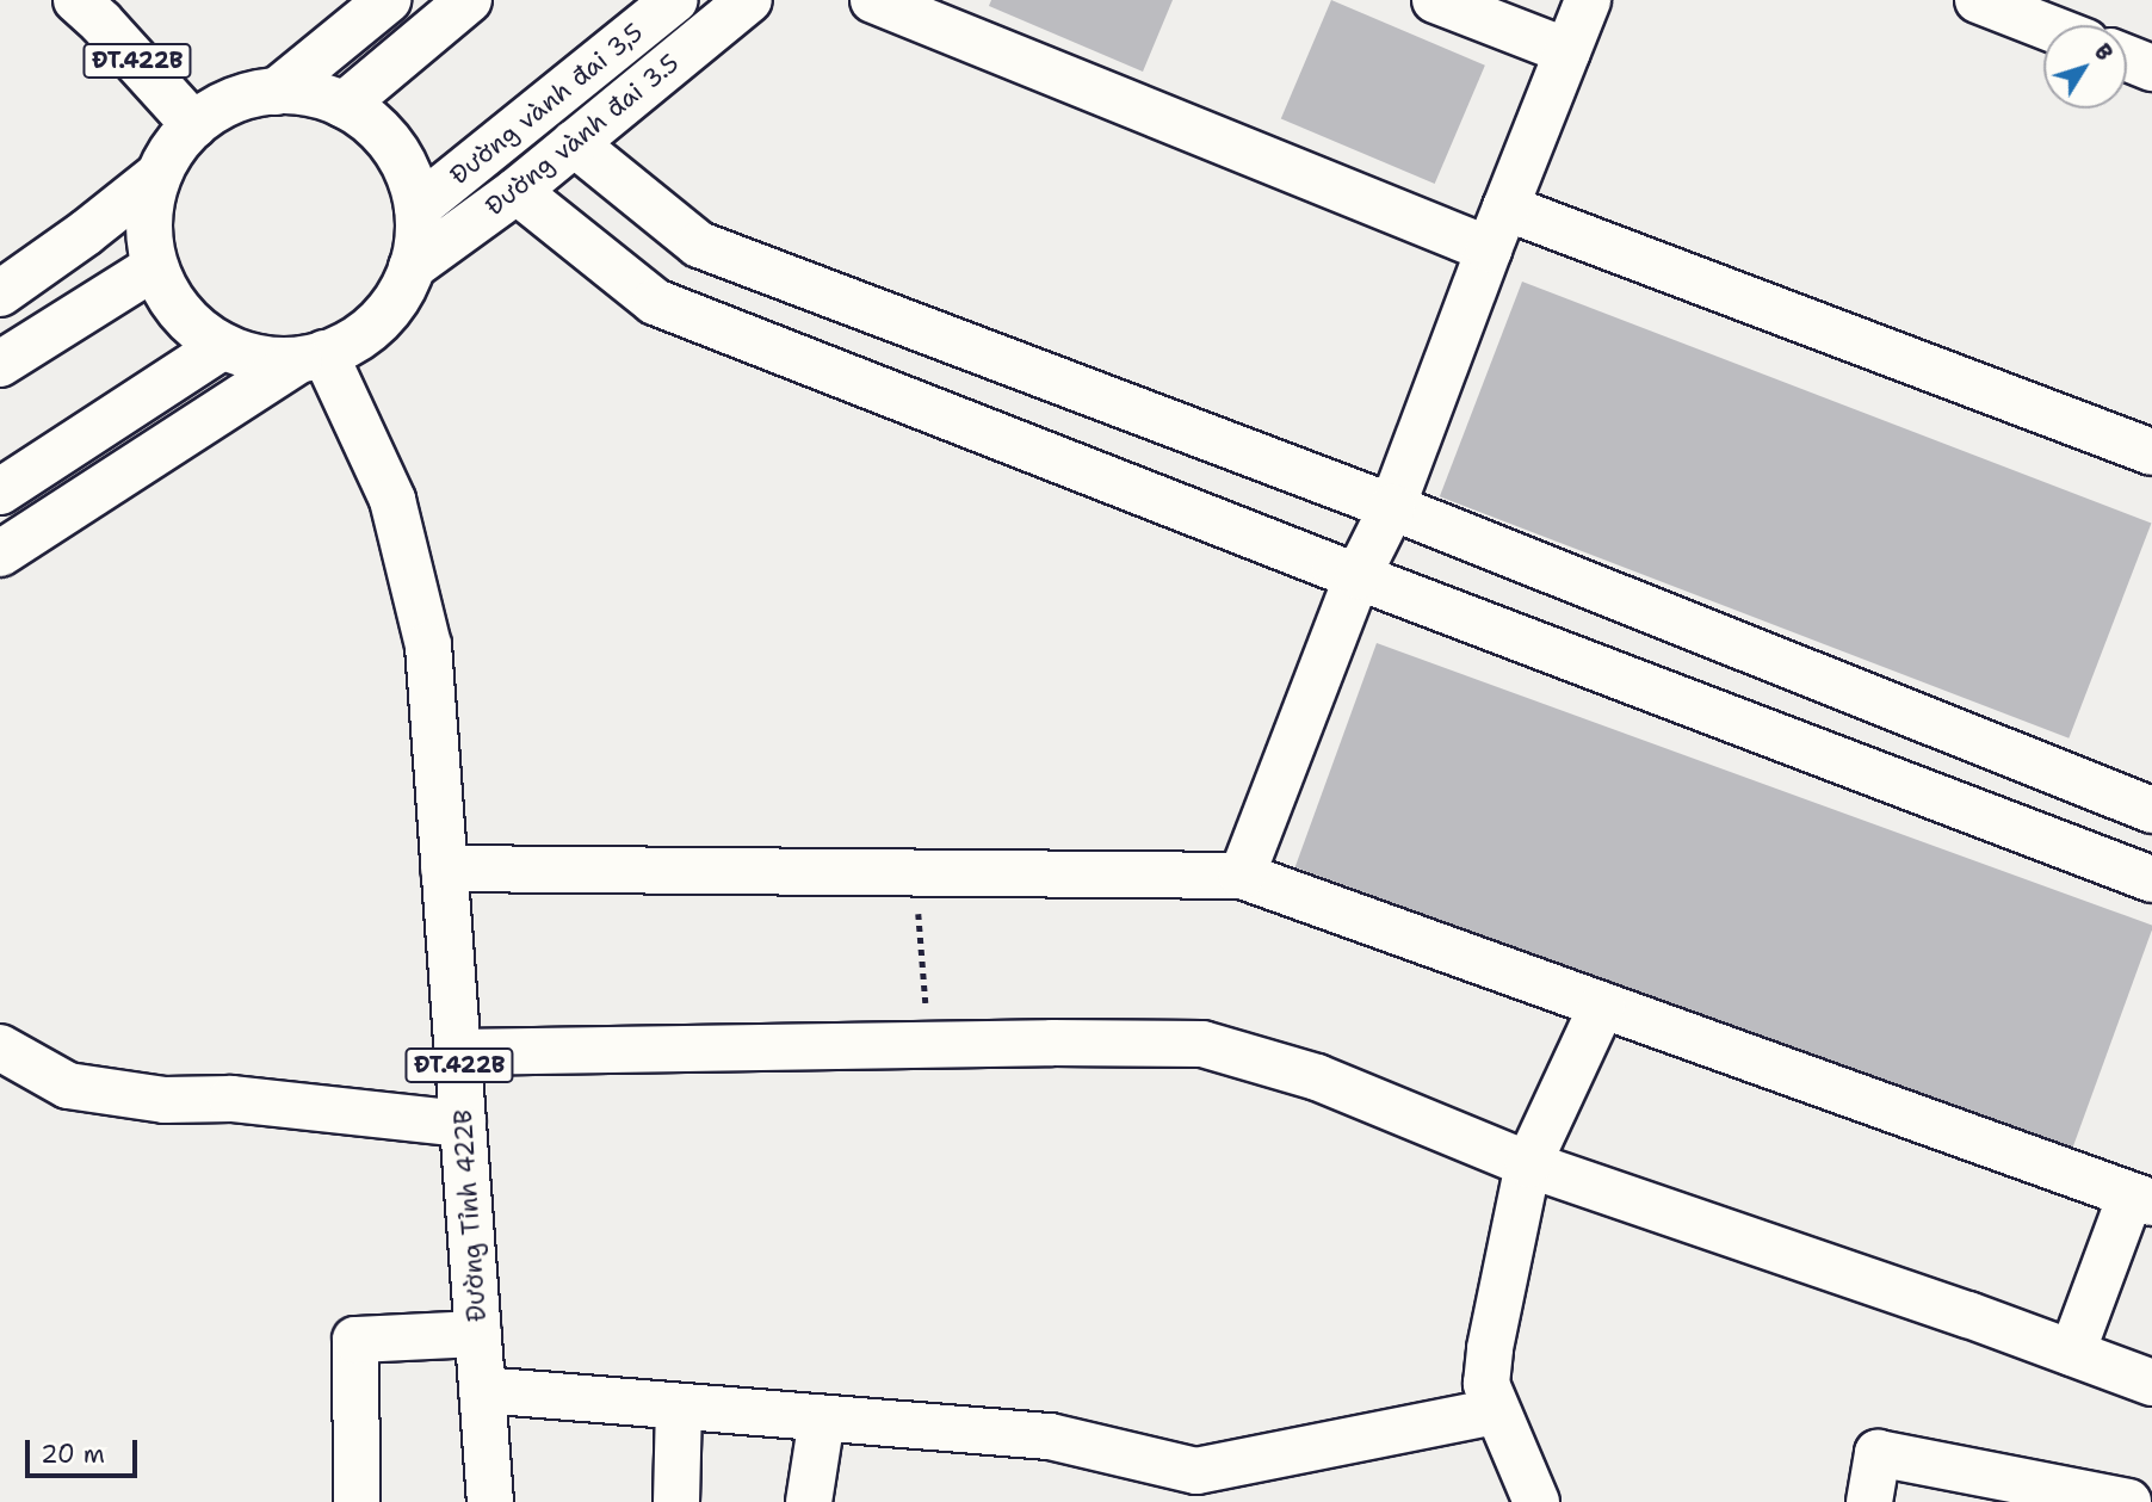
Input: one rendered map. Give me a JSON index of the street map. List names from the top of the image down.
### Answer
{
  "streets": {
    "street": [
      "ĐT.422B",
      "Đường vành đai 3,5",
      "Đường vành đai 3.5",
      "Đường Tỉnh 422B"
    ]
  },
  "crossings": [
    ["ĐT.422B", "Đường vành đai 3,5"],
    ["ĐT.422B", "Đường vành đai 3.5"],
    ["ĐT.422B", "Đường Tỉnh 422B"],
    ["Đường vành đai 3,5", "Đường vành đai 3.5"],
    ["Đường vành đai 3,5", "Đường Tỉnh 422B"],
    ["Đường vành đai 3.5", "Đường Tỉnh 422B"]
  ],
  "scale_bar": "20 m",
  "north": "top right"
}
